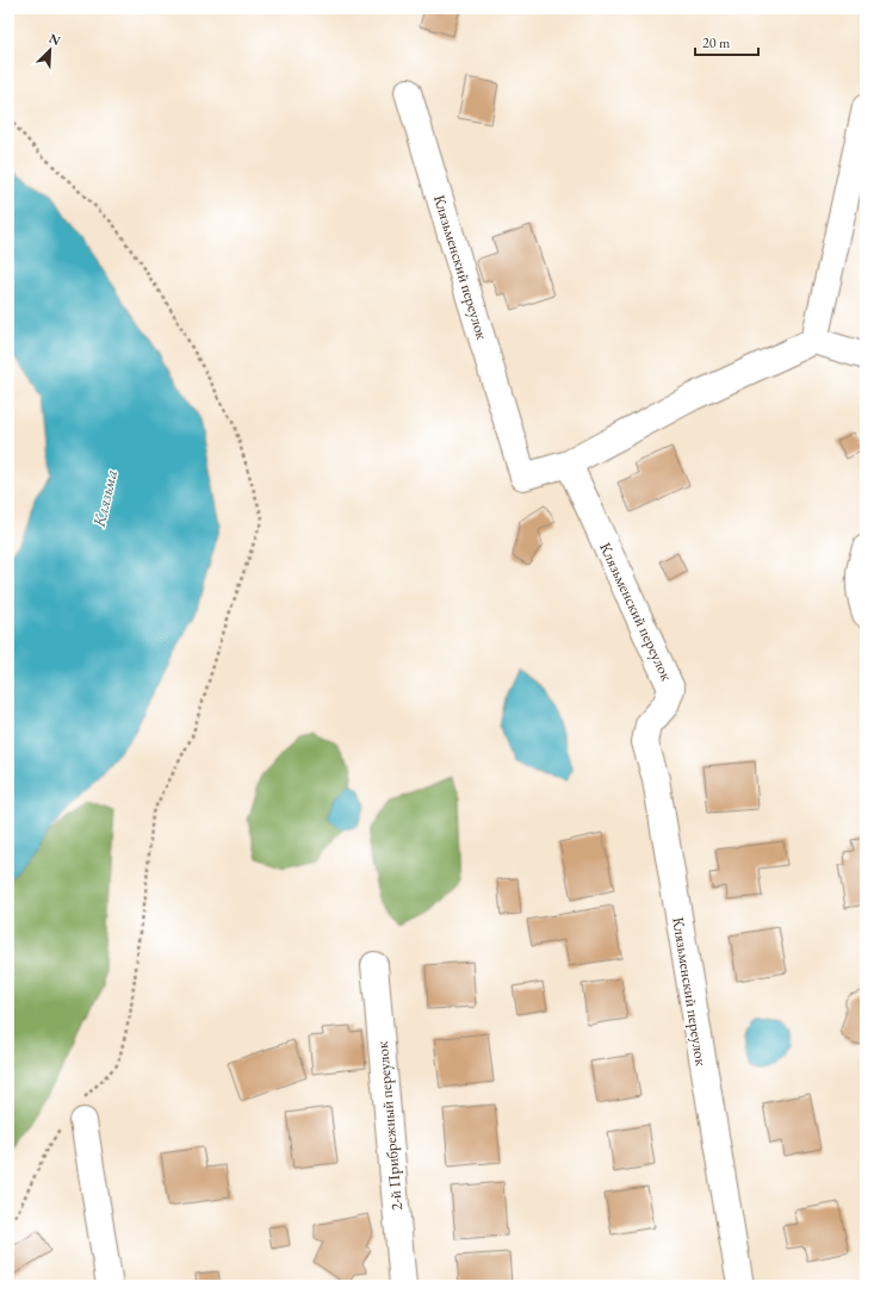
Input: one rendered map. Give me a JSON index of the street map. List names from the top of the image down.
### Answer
{
  "streets": {
    "street": ["Клязьменский переулок", "2-й Прибрежный переулок"]
  },
  "water": ["Клязьма"],
  "scale_bar": "20 m",
  "north": "top right"
}
